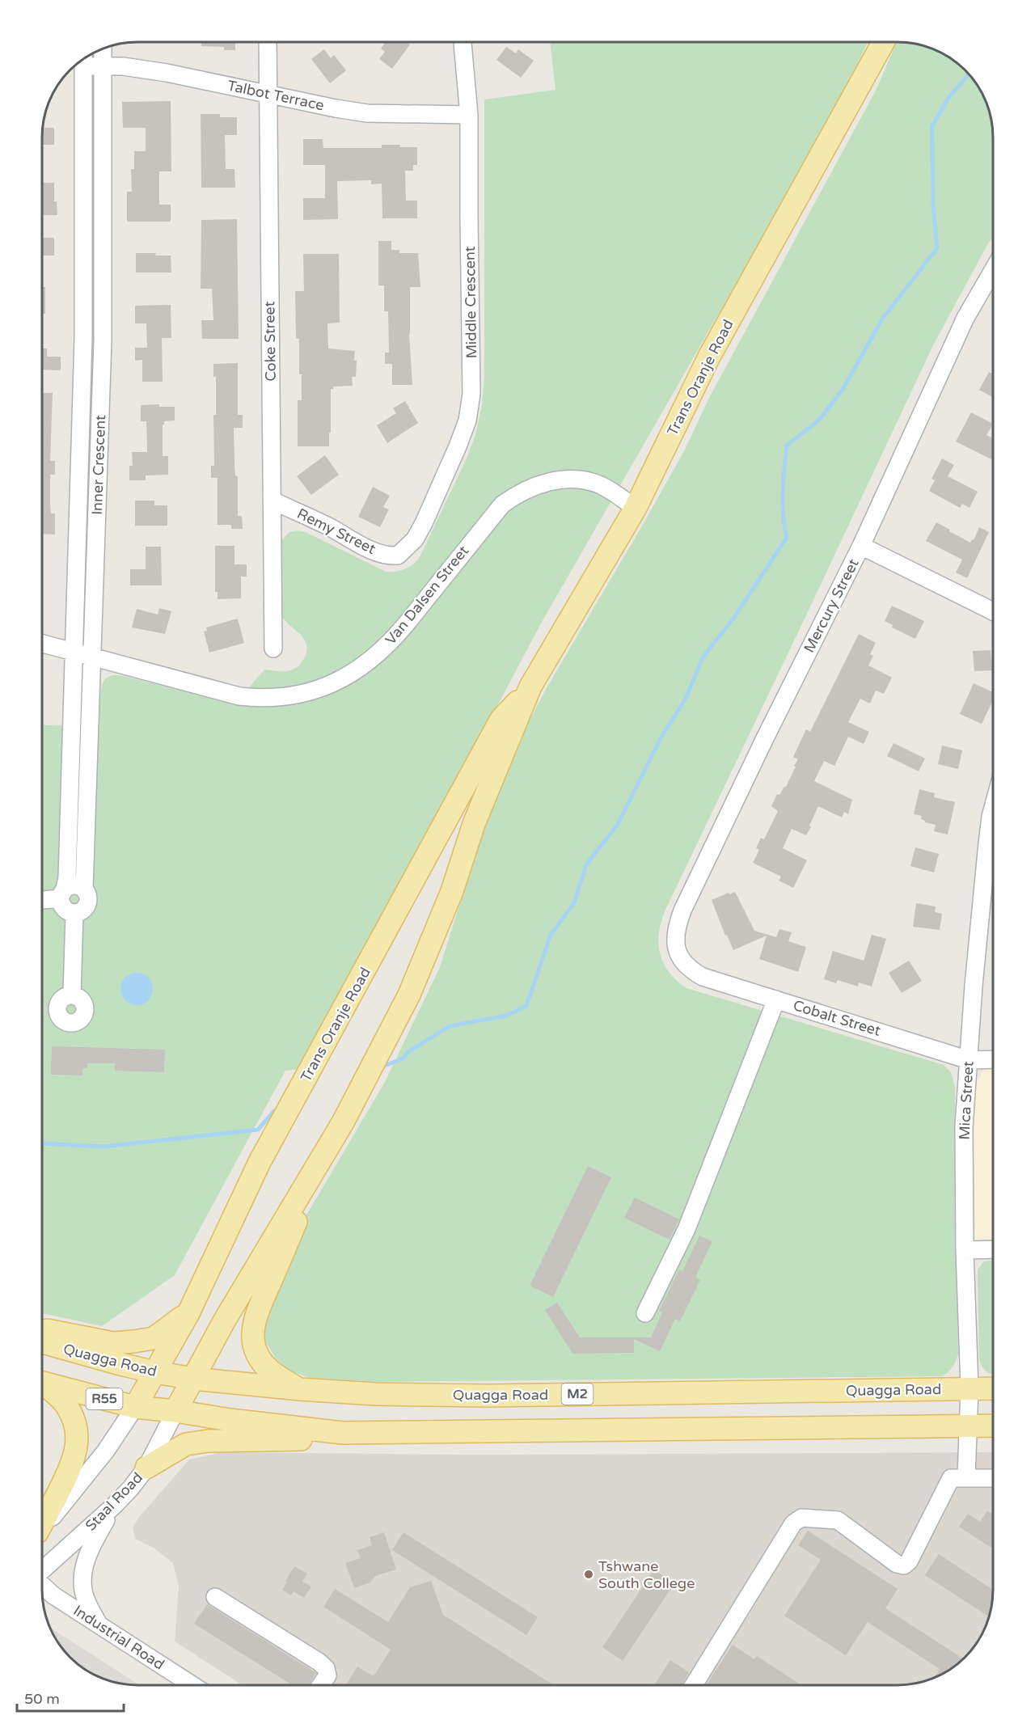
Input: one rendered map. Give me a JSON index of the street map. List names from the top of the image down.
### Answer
{
  "streets": {
    "main road": [
      "Trans Oranje Road",
      "Quagga Road",
      "M2",
      "R55"
    ],
    "street": [
      "Talbot Terrace",
      "Middle Crescent",
      "Coke Street",
      "Inner Crescent",
      "Remy Street",
      "Van Dalsen Street",
      "Mercury Street",
      "Cobalt Street",
      "Mica Street",
      "Staal Road",
      "Industrial Road"
    ]
  },
  "crossings": [
    ["Talbot Terrace", "Middle Crescent"],
    ["Talbot Terrace", "Coke Street"],
    ["Talbot Terrace", "Inner Crescent"],
    ["Middle Crescent", "Remy Street"],
    ["Coke Street", "Remy Street"],
    ["Trans Oranje Road", "Van Dalsen Street"],
    ["Trans Oranje Road", "Quagga Road"],
    ["Trans Oranje Road", "R55"],
    ["Trans Oranje Road", "Staal Road"],
    ["Inner Crescent", "Van Dalsen Street"],
    ["Mercury Street", "Cobalt Street"],
    ["Cobalt Street", "Mica Street"],
    ["Mica Street", "Quagga Road"],
    ["Quagga Road", "R55"],
    ["R55", "Staal Road"]
  ],
  "places": ["Tshwane South College"],
  "scale_bar": "50 m"
}
